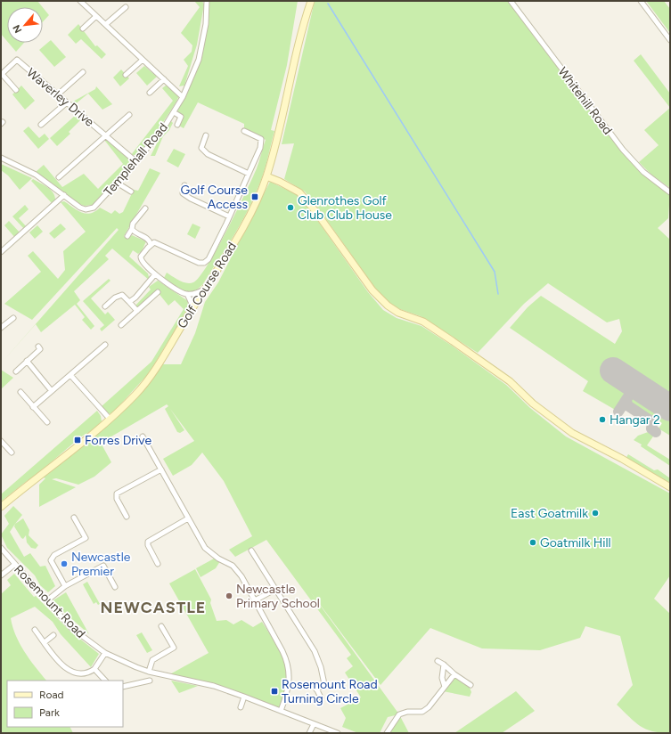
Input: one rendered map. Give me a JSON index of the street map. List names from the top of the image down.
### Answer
{
  "streets": {
    "street": [
      "Waverley Drive",
      "Whitehill Road",
      "Templehall Road",
      "Golf Course Road",
      "Rosemount Road"
    ]
  },
  "crossings": [
    ["Waverley Drive", "Templehall Road"]
  ],
  "districts": ["NEWCASTLE"],
  "places": {
    "transit": ["Golf Course Access", "Forres Drive", "Rosemount Road Turning Circle"],
    "other": [
      "Glenrothes Golf Club Club House",
      "Hangar 2",
      "East Goatmilk",
      "Goatmilk Hill",
      "Newcastle Premier",
      "Newcastle Primary School"
    ]
  },
  "legend": ["Road", "Park"],
  "north": "bottom left"
}
